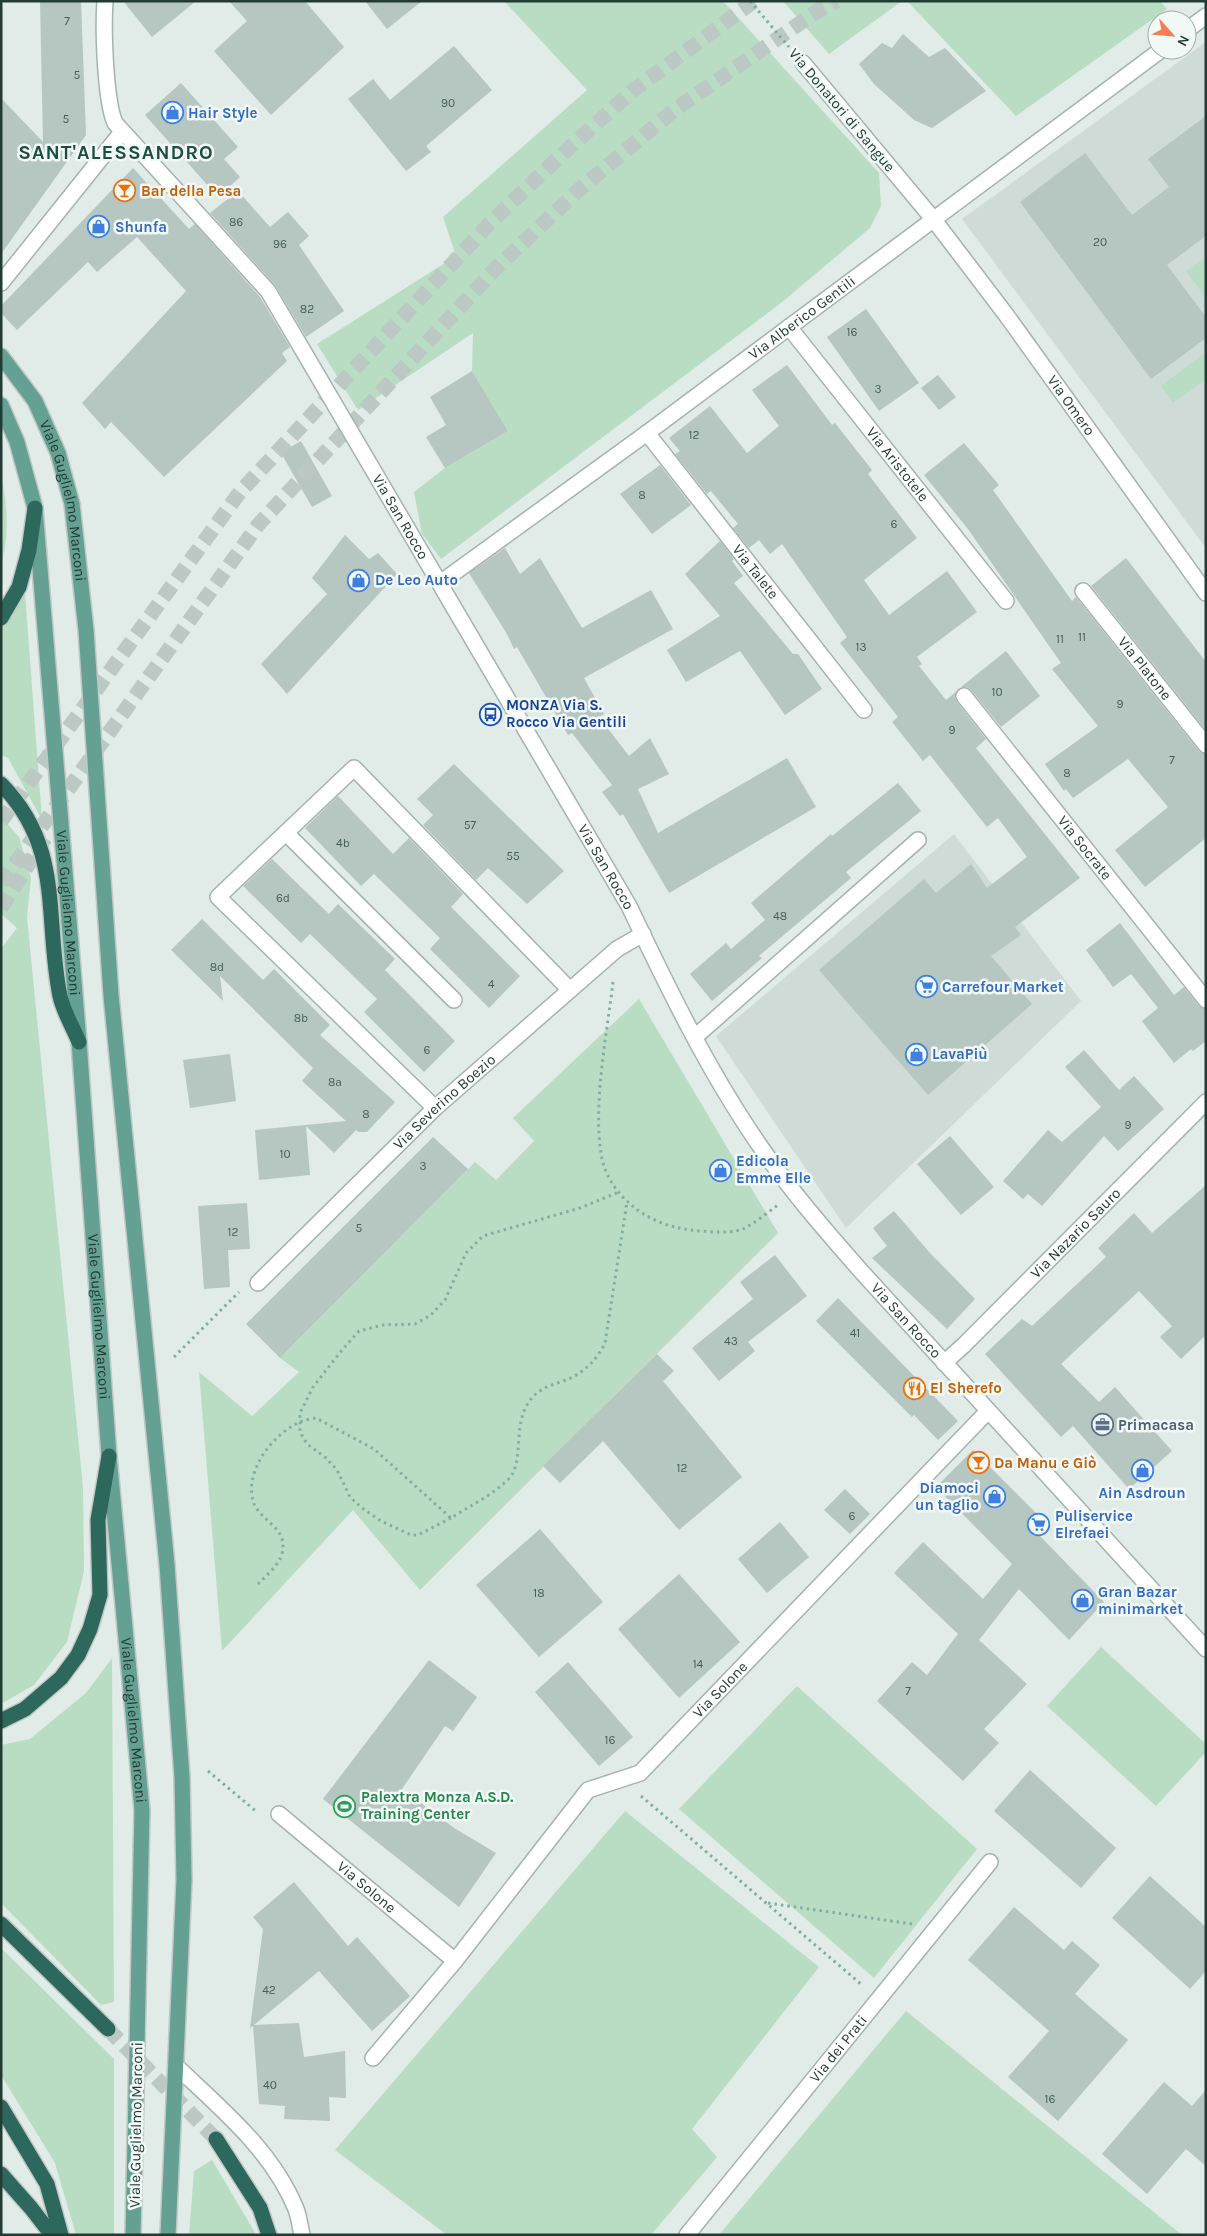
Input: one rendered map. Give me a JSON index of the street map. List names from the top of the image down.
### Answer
{
  "streets": {
    "main road": ["Viale Guglielmo Marconi"],
    "street": [
      "Via Donatori di Sangue",
      "Via Alberico Gentili",
      "Via Omero",
      "Via Aristotele",
      "Via San Rocco",
      "Via Talete",
      "Via Platone",
      "Via Socrate",
      "Via Severino Boezio",
      "Via Nazario Sauro",
      "Via Solone",
      "Via dei Prati"
    ]
  },
  "crossings": [
    ["Via Donatori di Sangue", "Via Alberico Gentili"],
    ["Via Donatori di Sangue", "Via Omero"],
    ["Via Alberico Gentili", "Via Omero"],
    ["Via Alberico Gentili", "Via Aristotele"],
    ["Via Alberico Gentili", "Via San Rocco"],
    ["Via Alberico Gentili", "Via Talete"],
    ["Via San Rocco", "Via Severino Boezio"],
    ["Via San Rocco", "Via Nazario Sauro"],
    ["Via San Rocco", "Via Solone"]
  ],
  "districts": ["SANT'ALESSANDRO"],
  "places": {
    "shop": [
      "Hair Style",
      "Shunfa",
      "De Leo Auto",
      "LavaPiù",
      "Edicola Emme Elle",
      "Ain Asdroun",
      "Diamoci un taglio",
      "Gran Bazar minimarket"
    ],
    "bar": ["Bar della Pesa", "Da Manu e Giò"],
    "bus stop": ["MONZA Via S. Rocco Via Gentili"],
    "supermarket": ["Carrefour Market", "Puliservice Elrefaei"],
    "restaurant": ["El Sherefo"],
    "office": ["Primacasa"],
    "sports": ["Palextra Monza A.S.D. Training Center"]
  },
  "house_numbers": [
    "7",
    "5",
    "90",
    "5",
    "86",
    "20",
    "96",
    "82",
    "16",
    "3",
    "12",
    "8",
    "6",
    "11",
    "11",
    "13",
    "10",
    "9",
    "9",
    "7",
    "8",
    "57",
    "4b",
    "55",
    "6d",
    "48",
    "8d",
    "4",
    "8b",
    "6",
    "8a",
    "8",
    "9",
    "10",
    "3",
    "5",
    "12",
    "41",
    "43",
    "12",
    "6",
    "18",
    "14",
    "7",
    "16",
    "42",
    "40",
    "16"
  ],
  "north": "bottom right"
}
